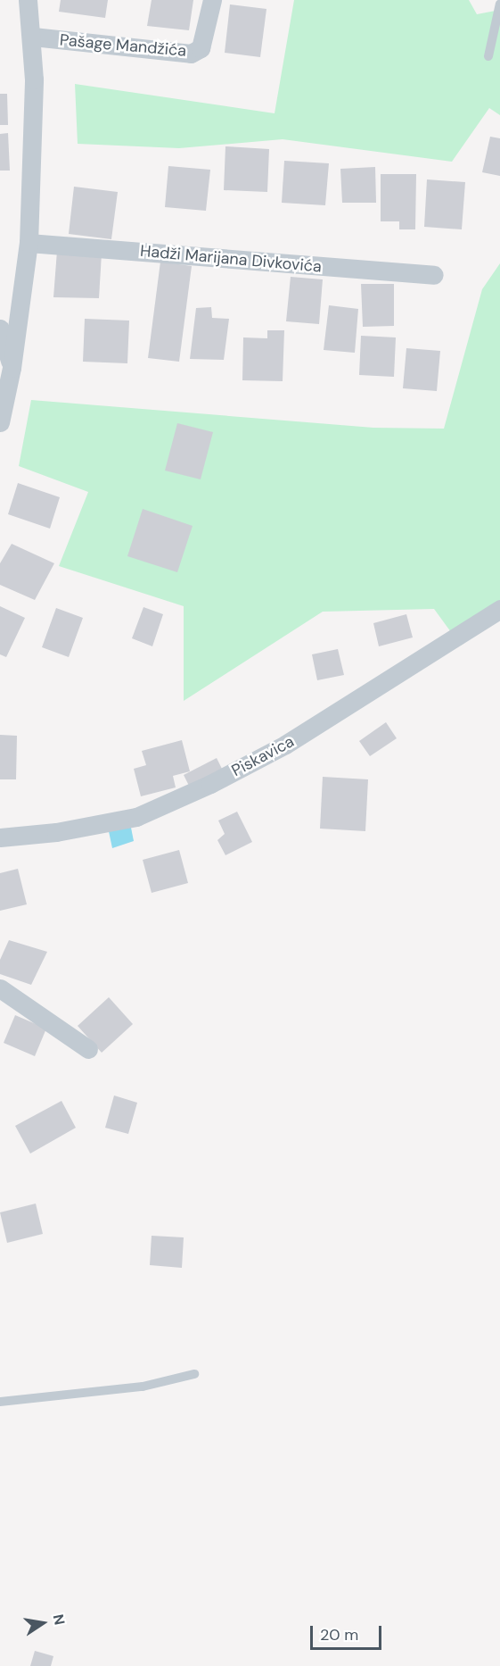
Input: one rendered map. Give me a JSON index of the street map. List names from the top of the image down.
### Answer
{
  "streets": {
    "street": ["Pašage Mandžića", "Hadži Marijana Divkovića", "Piskavica"]
  },
  "scale_bar": "20 m",
  "north": "right"
}
